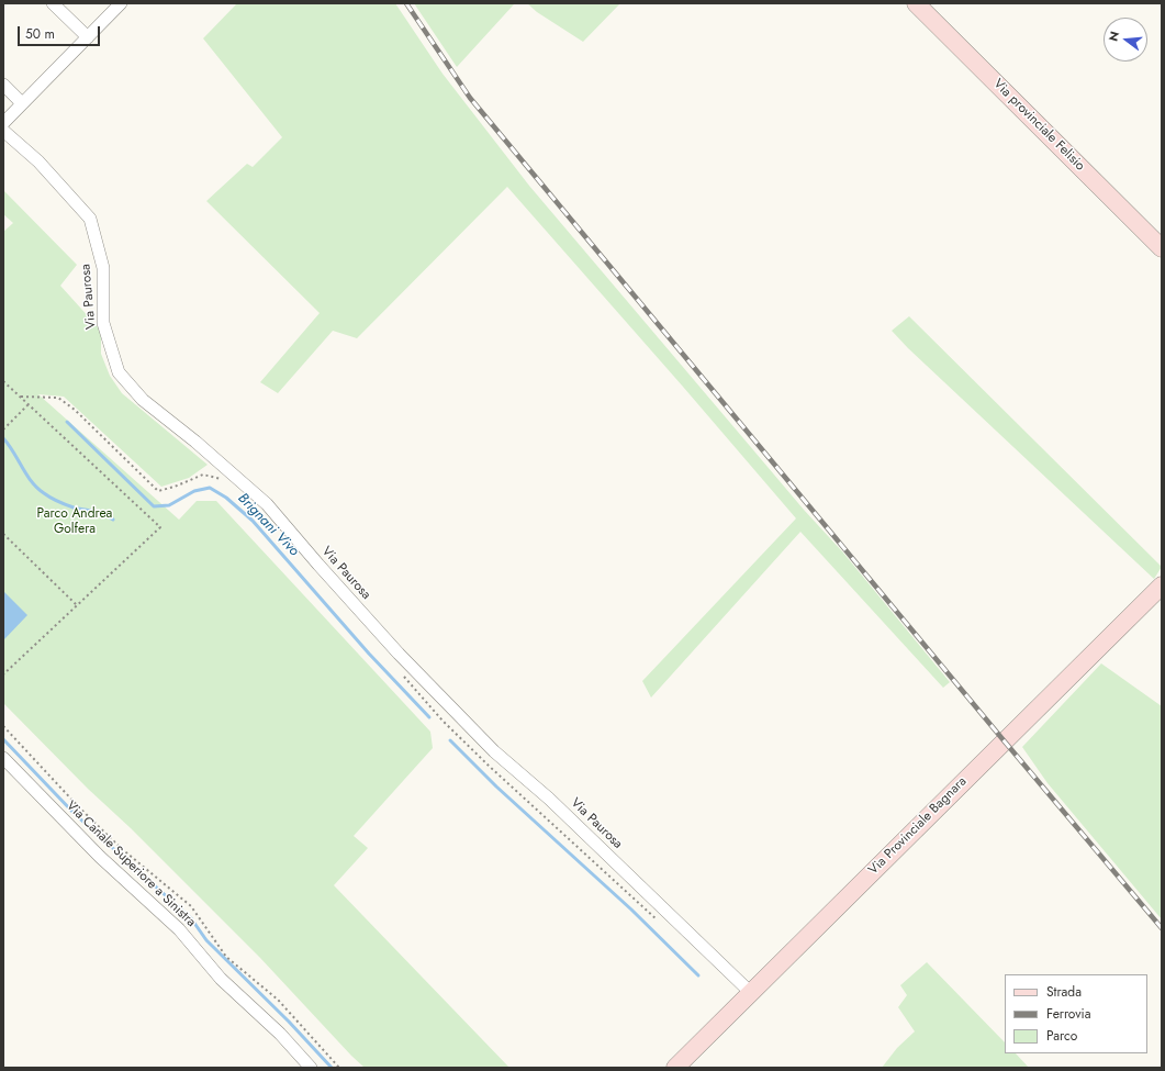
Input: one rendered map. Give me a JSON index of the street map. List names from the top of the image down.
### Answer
{
  "streets": {
    "main road": ["Via provinciale Felisio", "Via Provinciale Bagnara"],
    "street": ["Via Paurosa", "Via Canale Superiore a Sinistra"]
  },
  "crossings": [
    ["Via Paurosa", "Via Provinciale Bagnara"]
  ],
  "water": ["Brignani Vivo"],
  "parks": ["Parco Andrea Golfera"],
  "legend": ["Strada", "Ferrovia", "Parco"],
  "scale_bar": "50 m",
  "north": "left"
}
